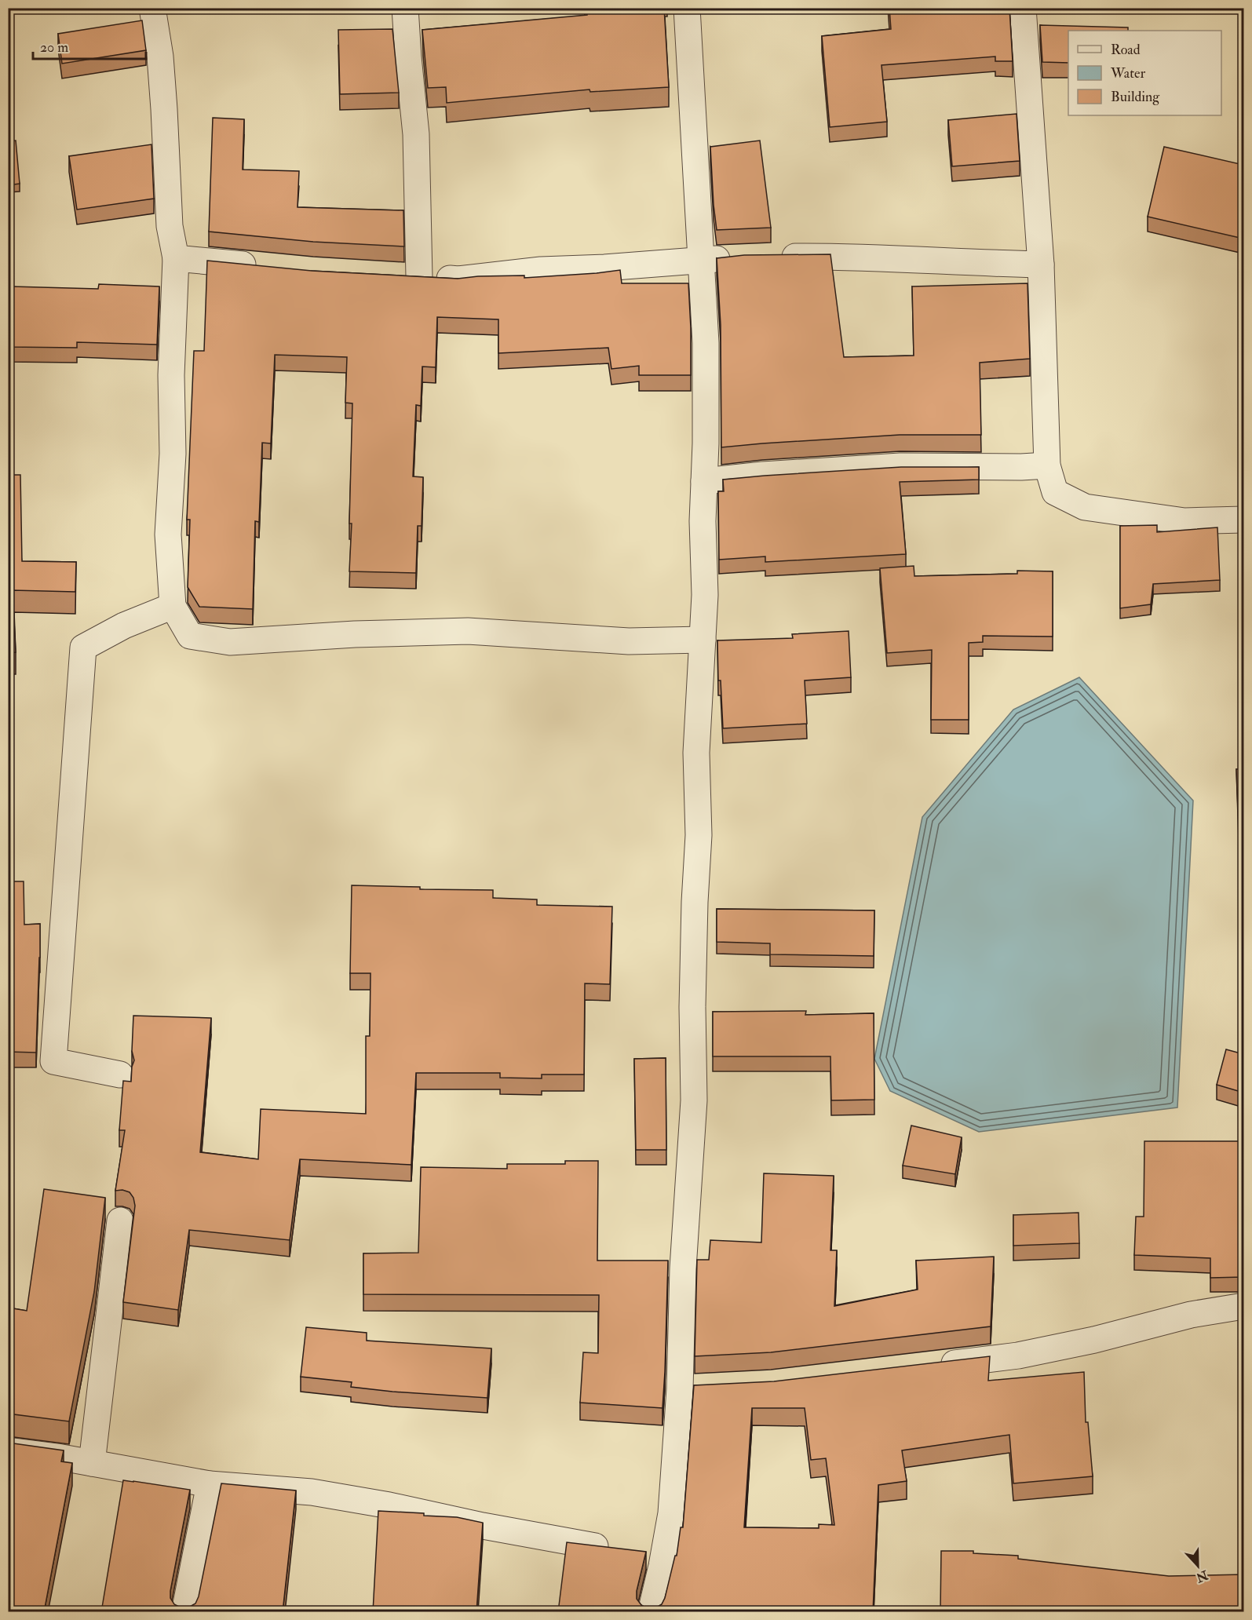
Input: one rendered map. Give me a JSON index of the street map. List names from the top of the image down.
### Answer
{
  "legend": ["Road", "Water", "Building"],
  "scale_bar": "20 m",
  "north": "bottom"
}
